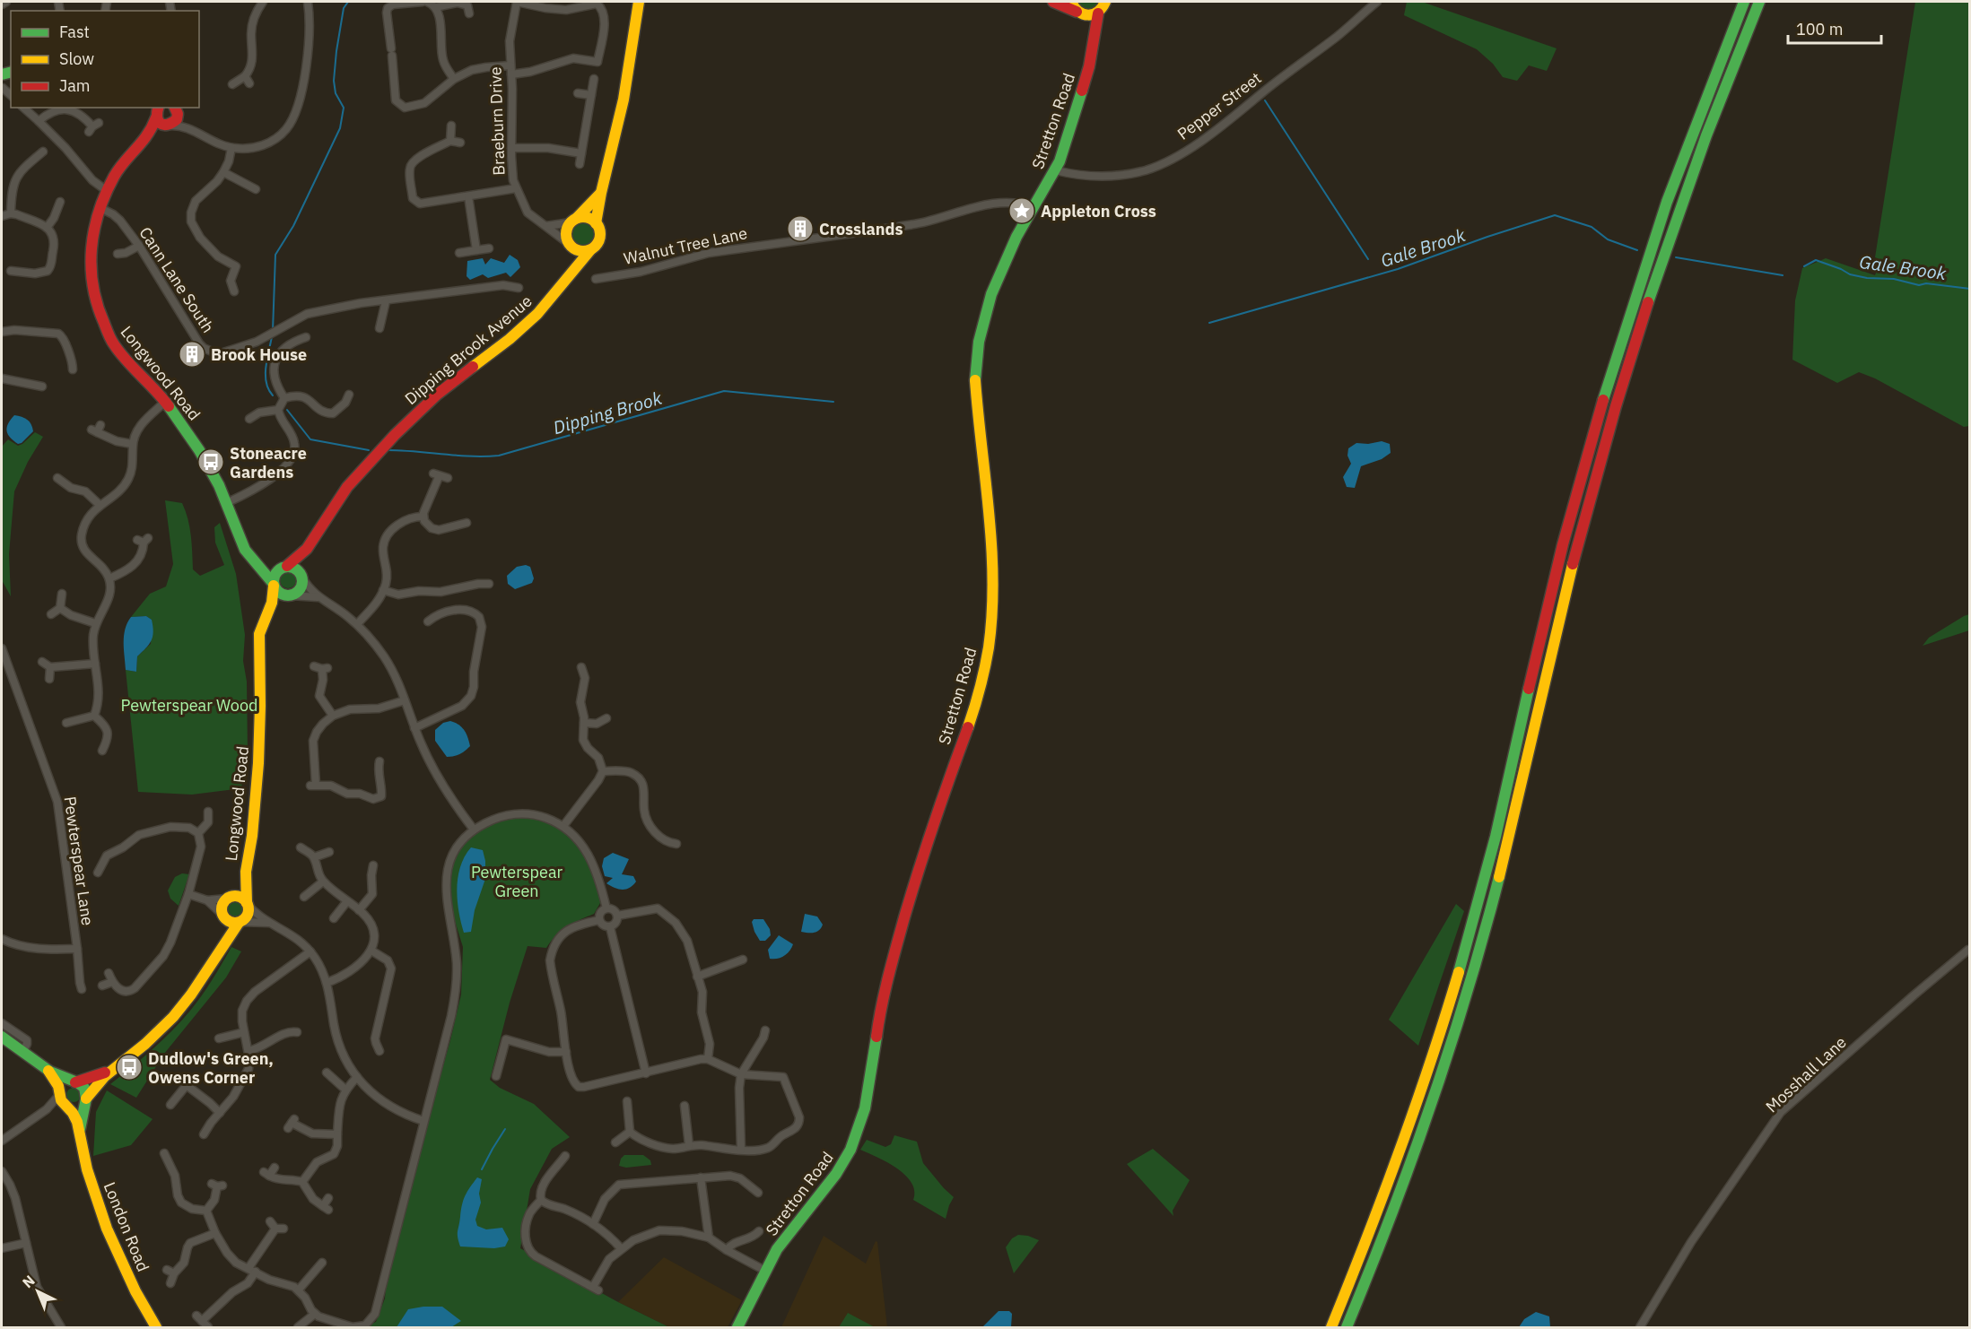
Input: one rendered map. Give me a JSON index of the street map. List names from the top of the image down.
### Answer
{
  "streets": {
    "main road": [
      "Stretton Road",
      "Dipping Brook Avenue",
      "Longwood Road",
      "London Road"
    ],
    "street": [
      "Pepper Street",
      "Braeburn Drive",
      "Walnut Tree Lane",
      "Cann Lane South",
      "Pewterspear Lane",
      "Mosshall Lane"
    ]
  },
  "crossings": [
    ["Pepper Street", "Stretton Road"],
    ["Braeburn Drive", "Dipping Brook Avenue"],
    ["Stretton Road", "Walnut Tree Lane"],
    ["Cann Lane South", "Longwood Road"],
    ["Dipping Brook Avenue", "Longwood Road"]
  ],
  "water": ["Gale Brook", "Dipping Brook"],
  "parks": ["Pewterspear Wood", "Pewterspear Green"],
  "places": {
    "place": ["Appleton Cross"],
    "building": ["Crosslands", "Brook House"],
    "bus stop": ["Stoneacre Gardens", "Dudlow's Green, Owens Corner"]
  },
  "legend": ["Fast", "Slow", "Jam"],
  "scale_bar": "100 m",
  "north": "top left"
}
